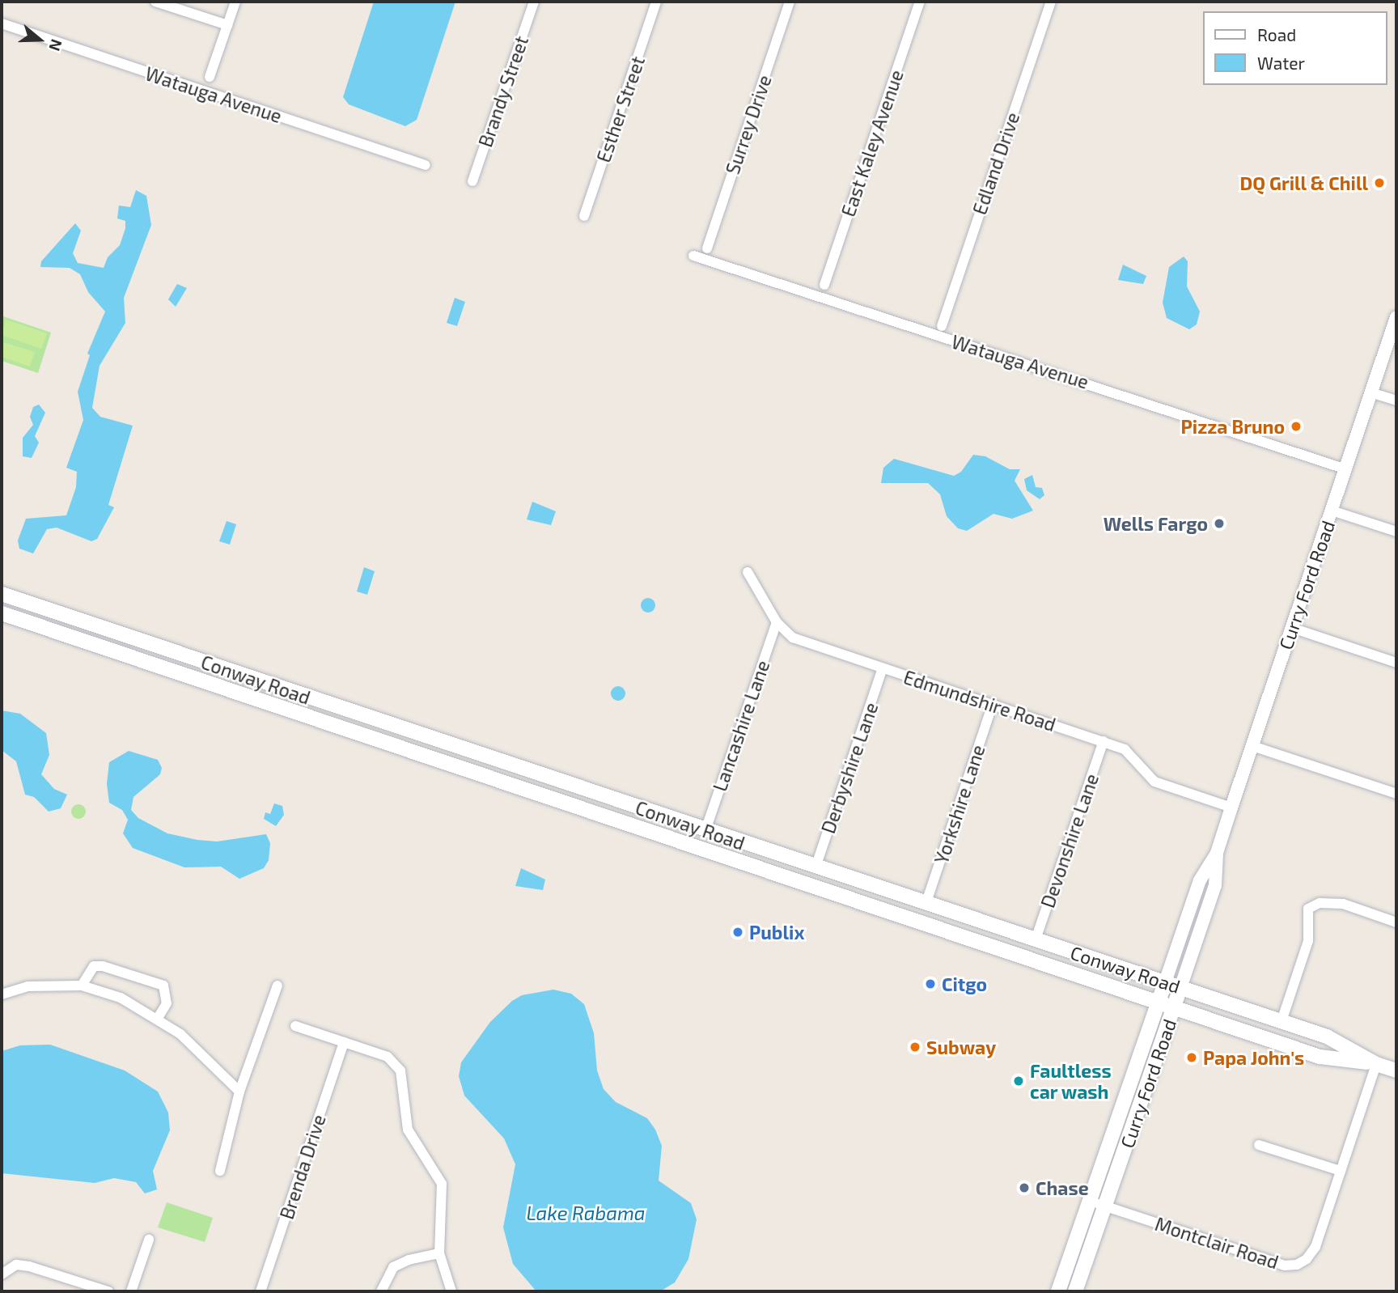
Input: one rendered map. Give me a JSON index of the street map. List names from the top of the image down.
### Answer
{
  "streets": {
    "main road": ["Curry Ford Road", "Conway Road"],
    "street": [
      "Brandy Street",
      "Watauga Avenue",
      "Esther Street",
      "Surrey Drive",
      "East Kaley Avenue",
      "Edland Drive",
      "Edmundshire Road",
      "Lancashire Lane",
      "Derbyshire Lane",
      "Yorkshire Lane",
      "Devonshire Lane",
      "Brenda Drive",
      "Montclair Road"
    ]
  },
  "crossings": [
    ["Watauga Avenue", "Curry Ford Road"],
    ["Curry Ford Road", "Conway Road"],
    ["Curry Ford Road", "Edmundshire Road"],
    ["Curry Ford Road", "Montclair Road"],
    ["Conway Road", "Lancashire Lane"],
    ["Conway Road", "Derbyshire Lane"],
    ["Conway Road", "Yorkshire Lane"],
    ["Conway Road", "Devonshire Lane"],
    ["Conway Road", "Montclair Road"],
    ["Edmundshire Road", "Lancashire Lane"],
    ["Edmundshire Road", "Derbyshire Lane"],
    ["Edmundshire Road", "Yorkshire Lane"],
    ["Edmundshire Road", "Devonshire Lane"]
  ],
  "water": ["Lake Rabama"],
  "places": [
    "DQ Grill & Chill",
    "Pizza Bruno",
    "Wells Fargo",
    "Publix",
    "Citgo",
    "Subway",
    "Papa John's",
    "Faultless car wash",
    "Chase"
  ],
  "legend": ["Road", "Water"],
  "north": "right"
}
